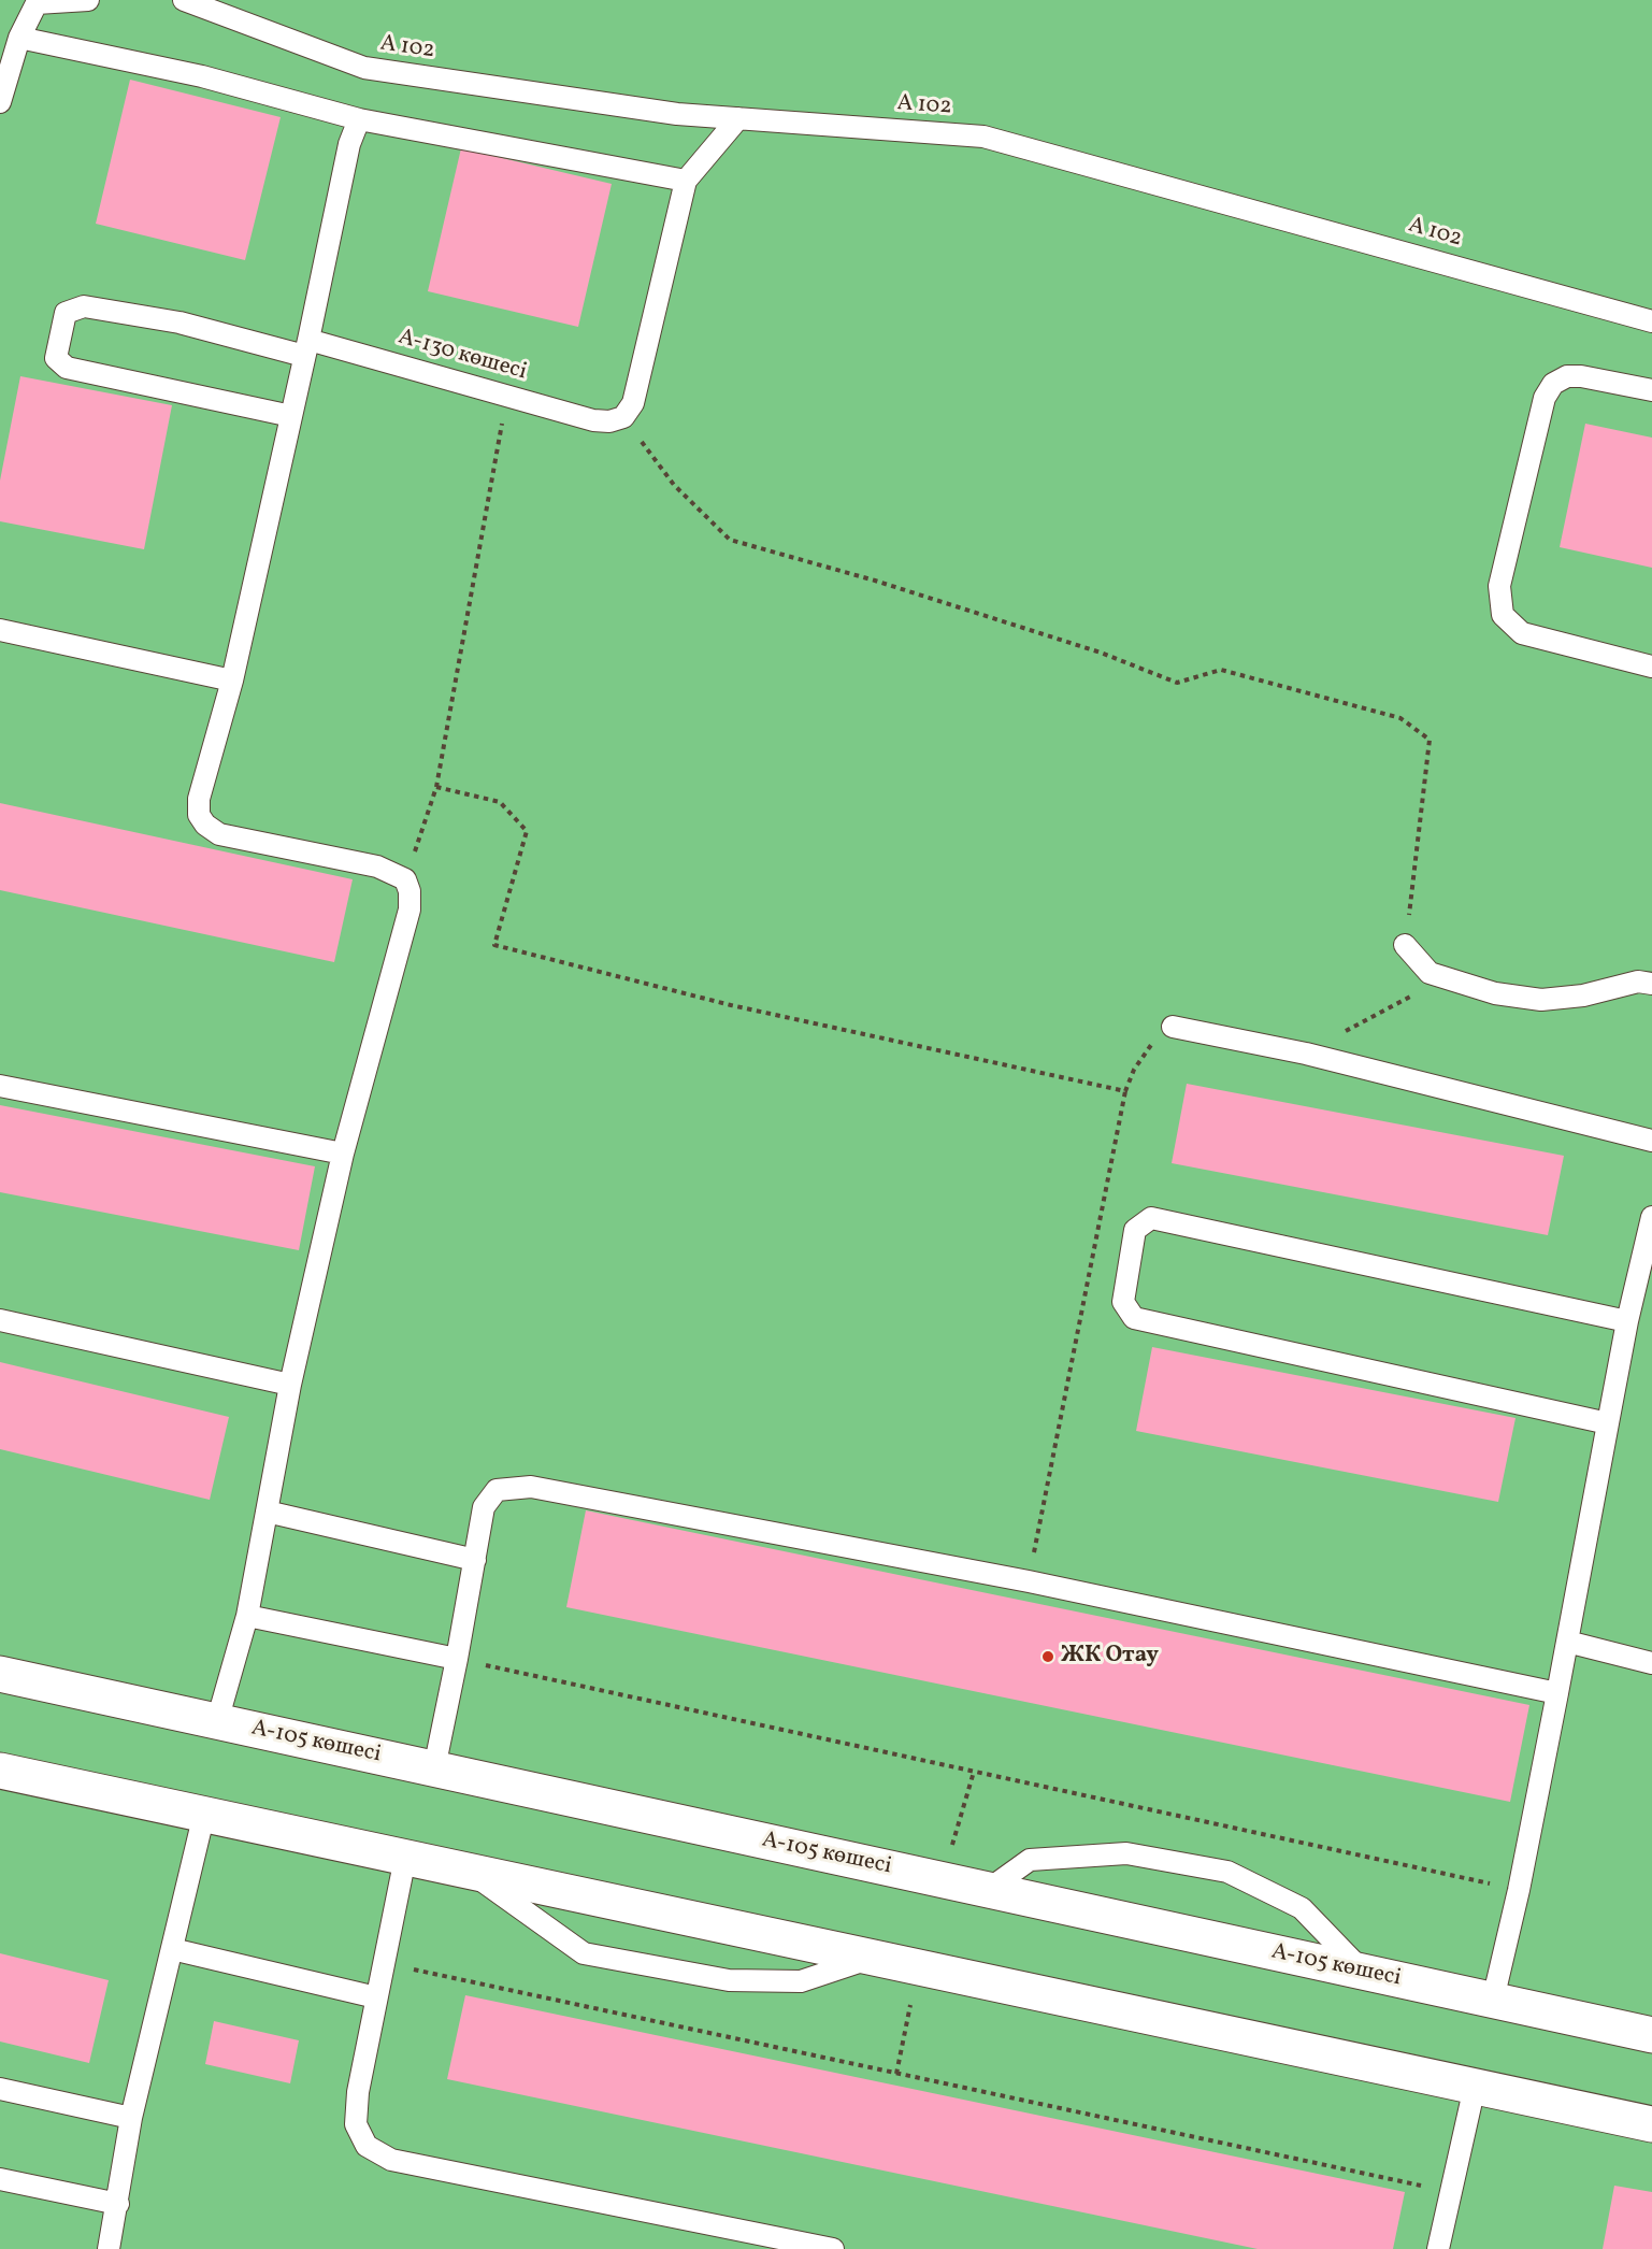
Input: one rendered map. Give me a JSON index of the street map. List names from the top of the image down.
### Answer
{
  "streets": {
    "street": ["А-105 көшесі"],
    "lane": ["А 102", "А-130 көшесі"]
  },
  "places": ["ЖК Отау"]
}
